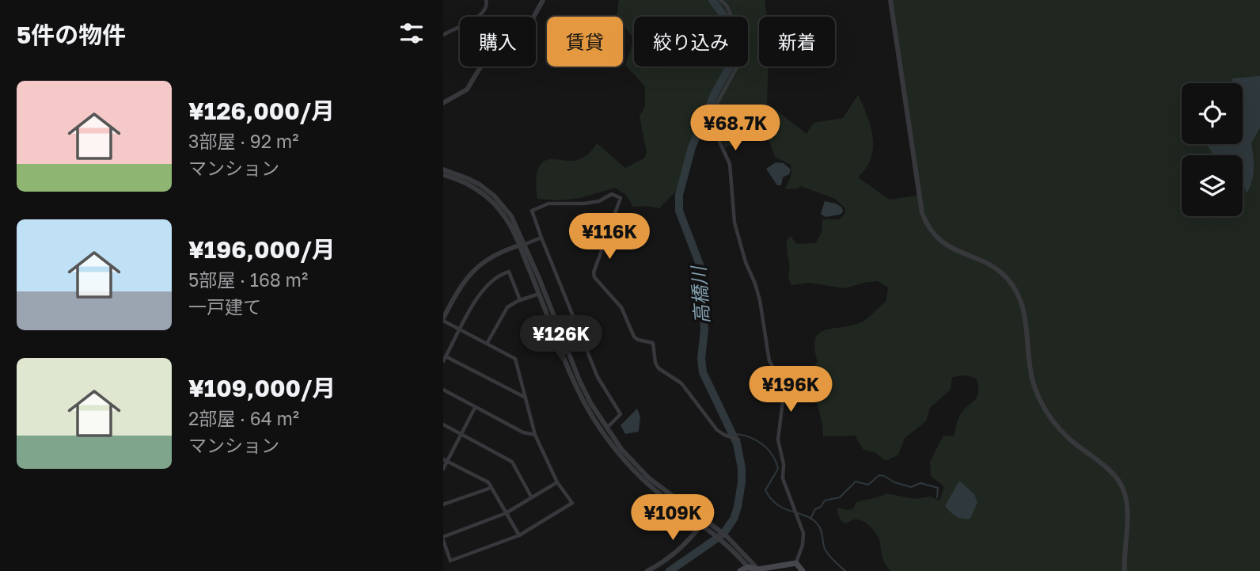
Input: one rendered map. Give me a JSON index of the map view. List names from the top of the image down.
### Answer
{
  "water": ["高橋川"],
  "page": {
    "heading": "5件の物件",
    "chip": [
      "購入",
      "賃貸",
      "絞り込み",
      "新着"
    ],
    "list": [
      {
        "name": "¥126,000/月",
        "note": "3部屋 · 92 m² · マンション"
      },
      {
        "name": "¥196,000/月",
        "note": "5部屋 · 168 m² · 一戸建て"
      },
      {
        "name": "¥109,000/月",
        "note": "2部屋 · 64 m² · マンション"
      }
    ],
    "price": [
      "¥68.7K",
      "¥116K",
      "¥126K",
      "¥196K",
      "¥109K"
    ]
  }
}
